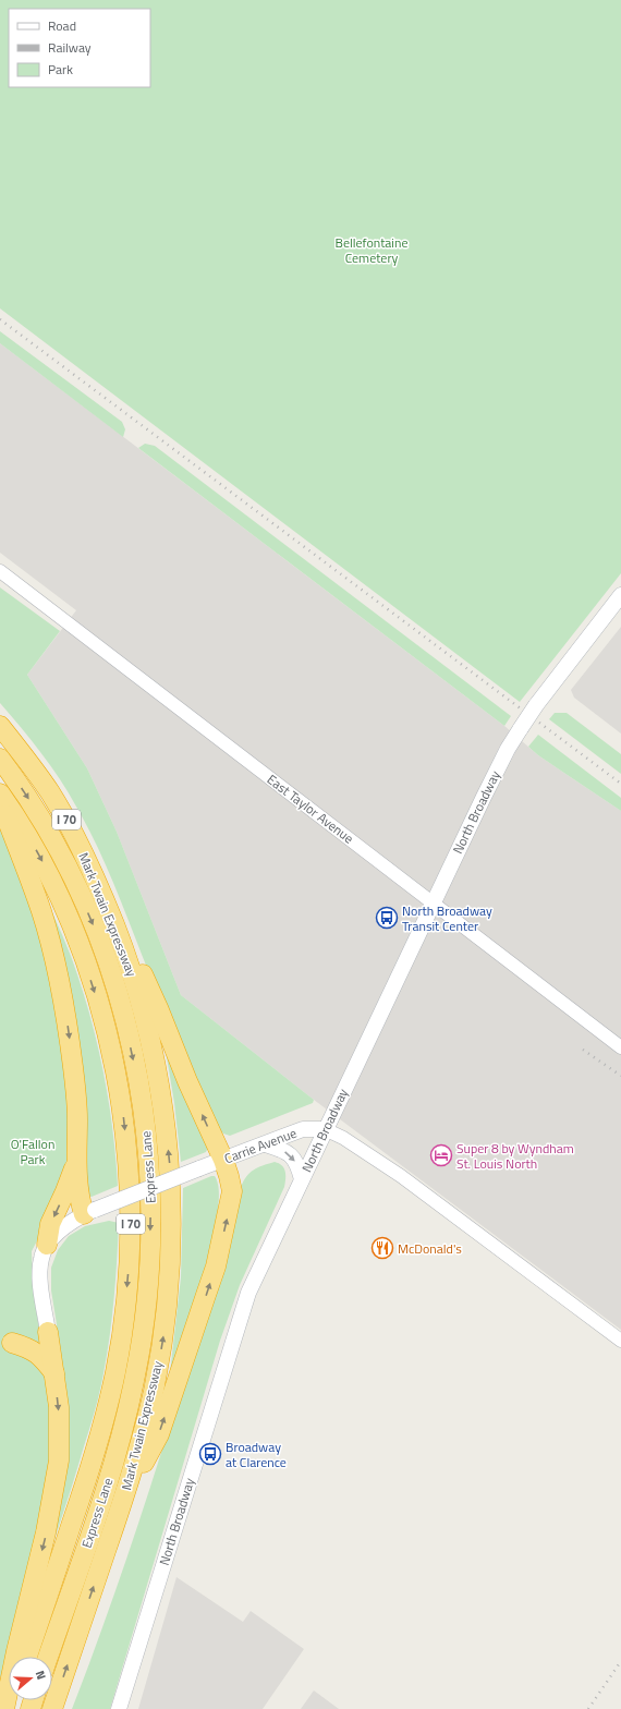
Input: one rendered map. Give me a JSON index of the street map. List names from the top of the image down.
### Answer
{
  "streets": {
    "highway": ["I 70", "Mark Twain Expressway", "Express Lane"],
    "main road": ["North Broadway", "Carrie Avenue"],
    "street": ["East Taylor Avenue"]
  },
  "crossings": [
    ["East Taylor Avenue", "North Broadway"],
    ["North Broadway", "Carrie Avenue"]
  ],
  "parks": ["Bellefontaine Cemetery", "O'Fallon Park"],
  "places": {
    "bus stop": ["North Broadway Transit Center", "Broadway at Clarence"],
    "hotel": ["Super 8 by Wyndham St. Louis North"],
    "restaurant": ["McDonald's"]
  },
  "legend": ["Road", "Railway", "Park"],
  "north": "right"
}
